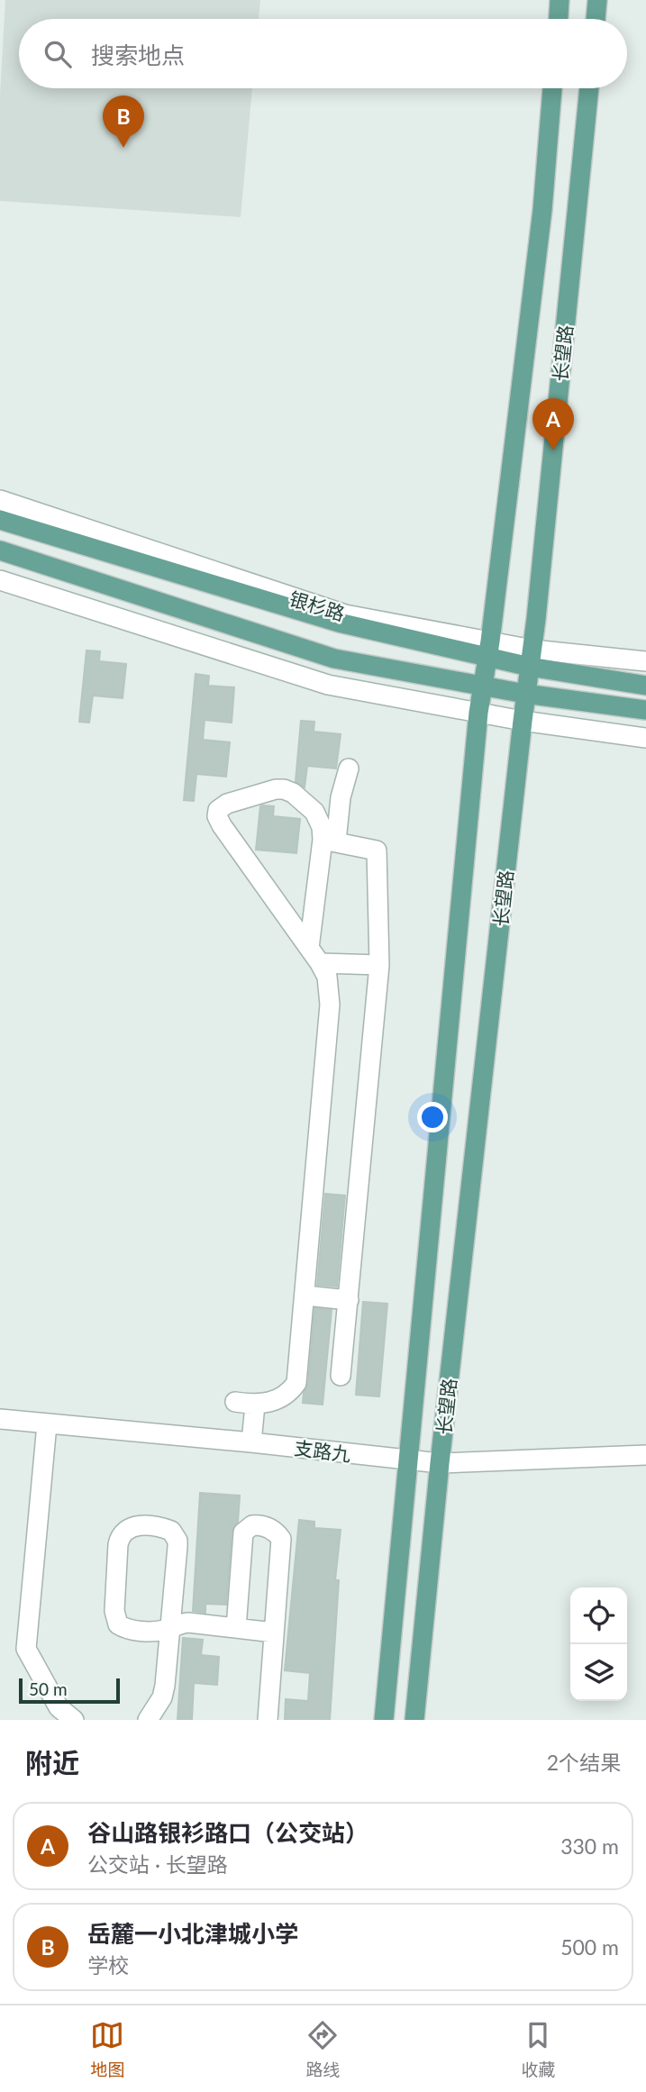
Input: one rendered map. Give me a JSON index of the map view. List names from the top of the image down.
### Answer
{
  "streets": {
    "main road": ["长望路", "银杉路"],
    "street": ["支路九"]
  },
  "crossings": [
    ["长望路", "银杉路"],
    ["长望路", "支路九"]
  ],
  "scale_bar": "50 m",
  "page": {
    "search": "搜索地点",
    "pins": ["B", "A"],
    "scale": "50 m",
    "heading": ["附近", "2个结果"],
    "list": [
      {
        "mark": "A",
        "name": "谷山路银衫路口（公交站）",
        "note": "公交站 · 长望路",
        "value": "330 m"
      },
      {
        "mark": "B",
        "name": "岳麓一小北津城小学",
        "note": "学校",
        "value": "500 m"
      }
    ],
    "nav": ["地图", "路线", "收藏"]
  }
}
